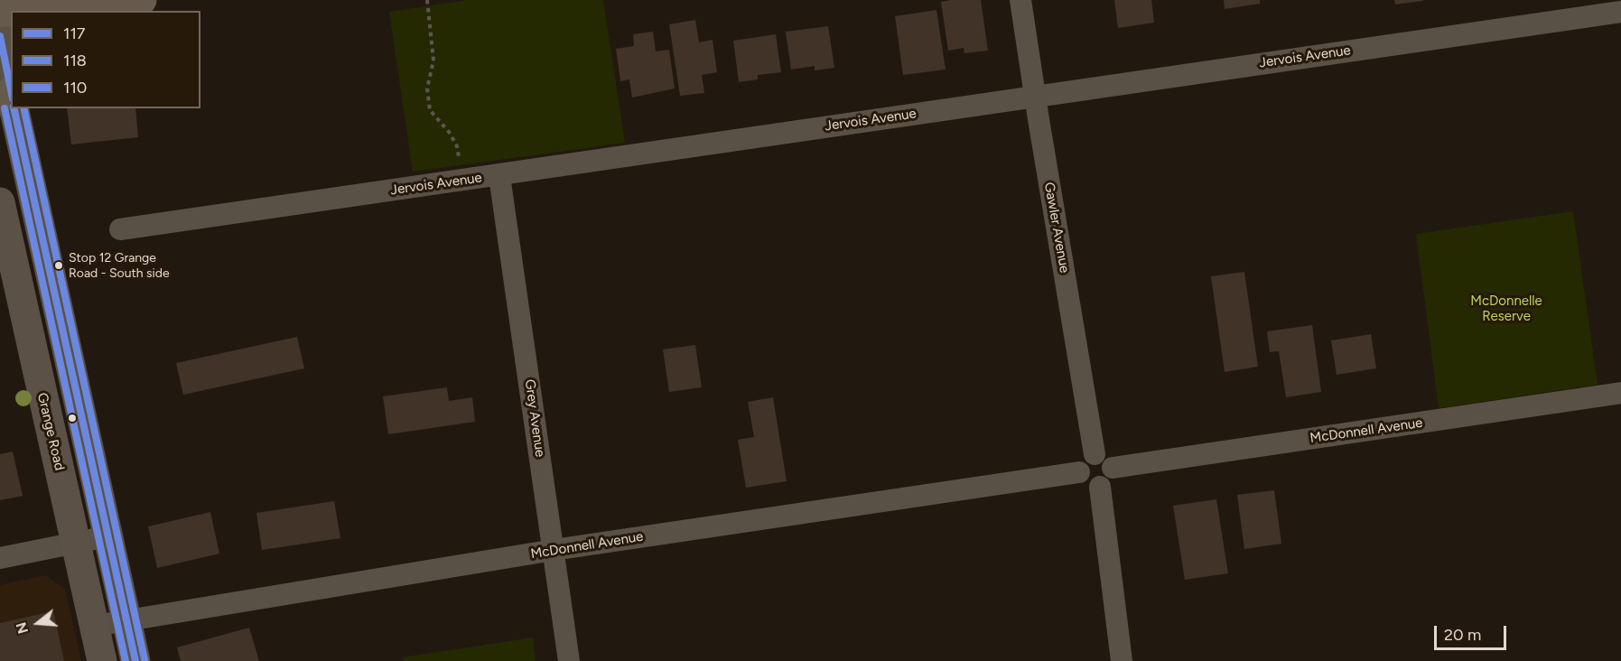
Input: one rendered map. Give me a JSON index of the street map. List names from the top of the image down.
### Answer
{
  "streets": {
    "main road": ["Grange Road"],
    "street": [
      "Jervois Avenue",
      "Gawler Avenue",
      "Grey Avenue",
      "McDonnell Avenue"
    ]
  },
  "crossings": [
    ["Jervois Avenue", "Gawler Avenue"],
    ["Jervois Avenue", "Grey Avenue"],
    ["Gawler Avenue", "McDonnell Avenue"],
    ["Grey Avenue", "McDonnell Avenue"],
    ["McDonnell Avenue", "Grange Road"]
  ],
  "parks": ["McDonnelle Reserve"],
  "places": ["Stop 12 Grange Road - South side"],
  "lines": ["transit line 117", "transit line 118", "transit line 110"],
  "legend": ["117", "118", "110"],
  "scale_bar": "20 m",
  "north": "left"
}
